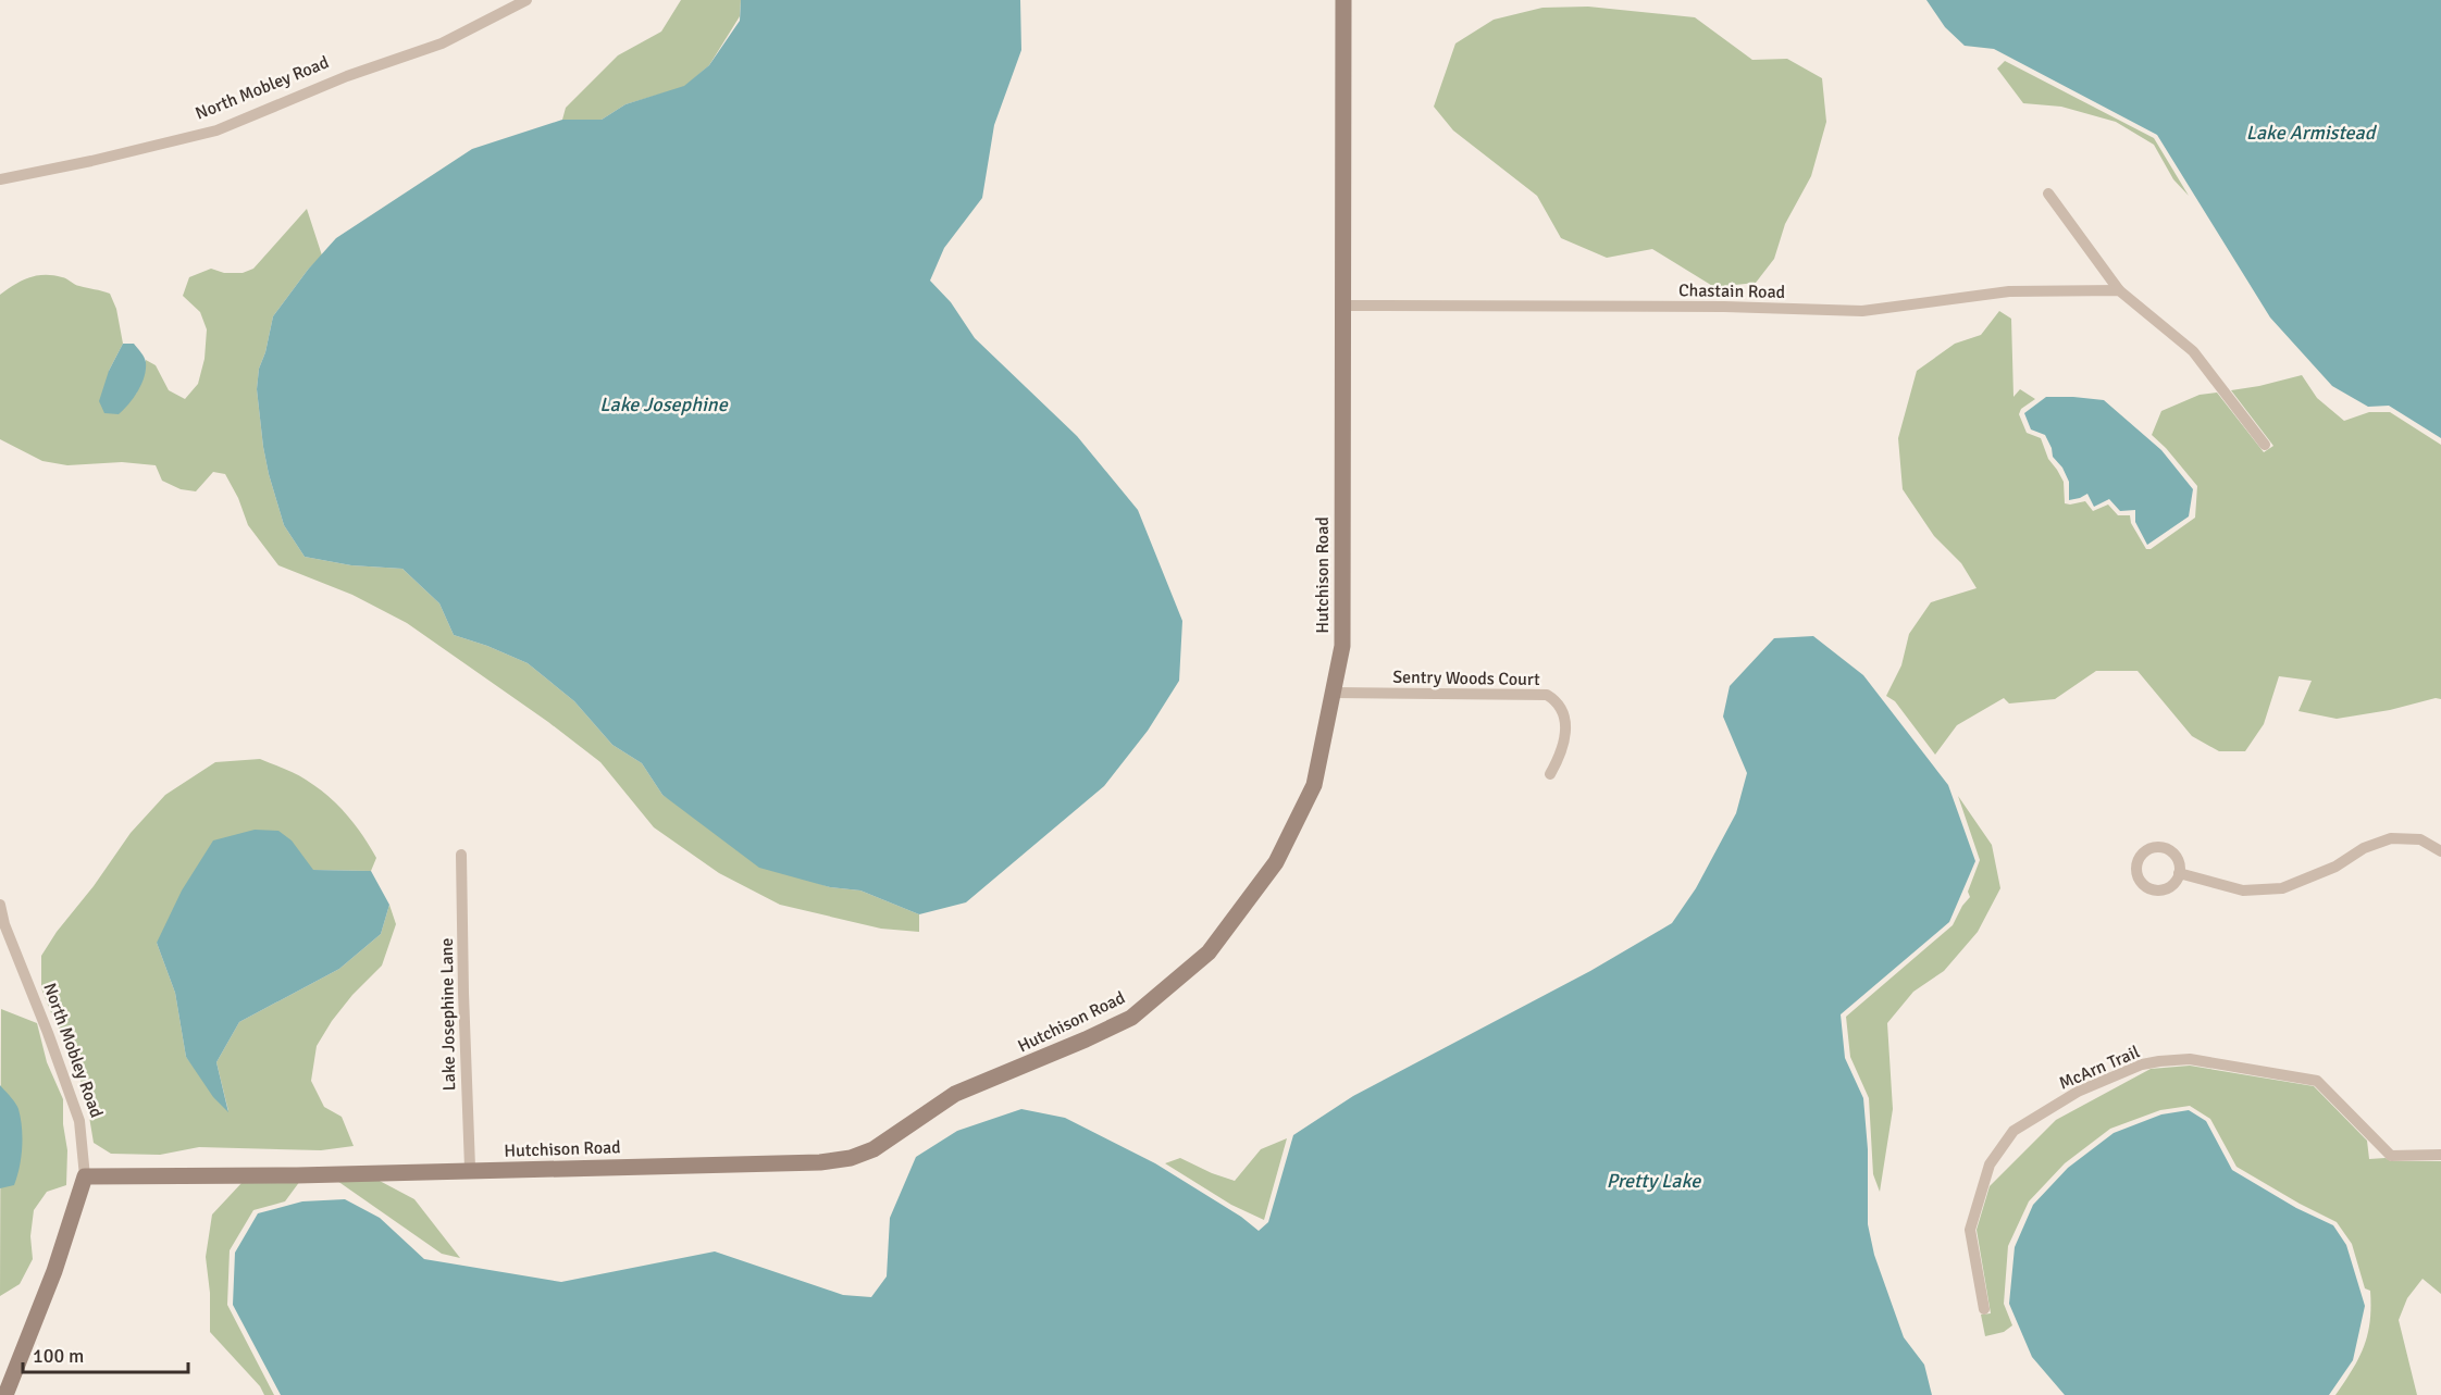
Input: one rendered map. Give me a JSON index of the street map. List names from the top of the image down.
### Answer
{
  "streets": {
    "street": [
      "North Mobley Road",
      "Chastain Road",
      "Hutchison Road",
      "Sentry Woods Court",
      "Lake Josephine Lane",
      "McArn Trail"
    ]
  },
  "crossings": [
    ["North Mobley Road", "Hutchison Road"],
    ["Chastain Road", "Hutchison Road"],
    ["Hutchison Road", "Sentry Woods Court"],
    ["Hutchison Road", "Lake Josephine Lane"]
  ],
  "water": ["Lake Armistead", "Lake Josephine", "Pretty Lake"],
  "scale_bar": "100 m"
}
